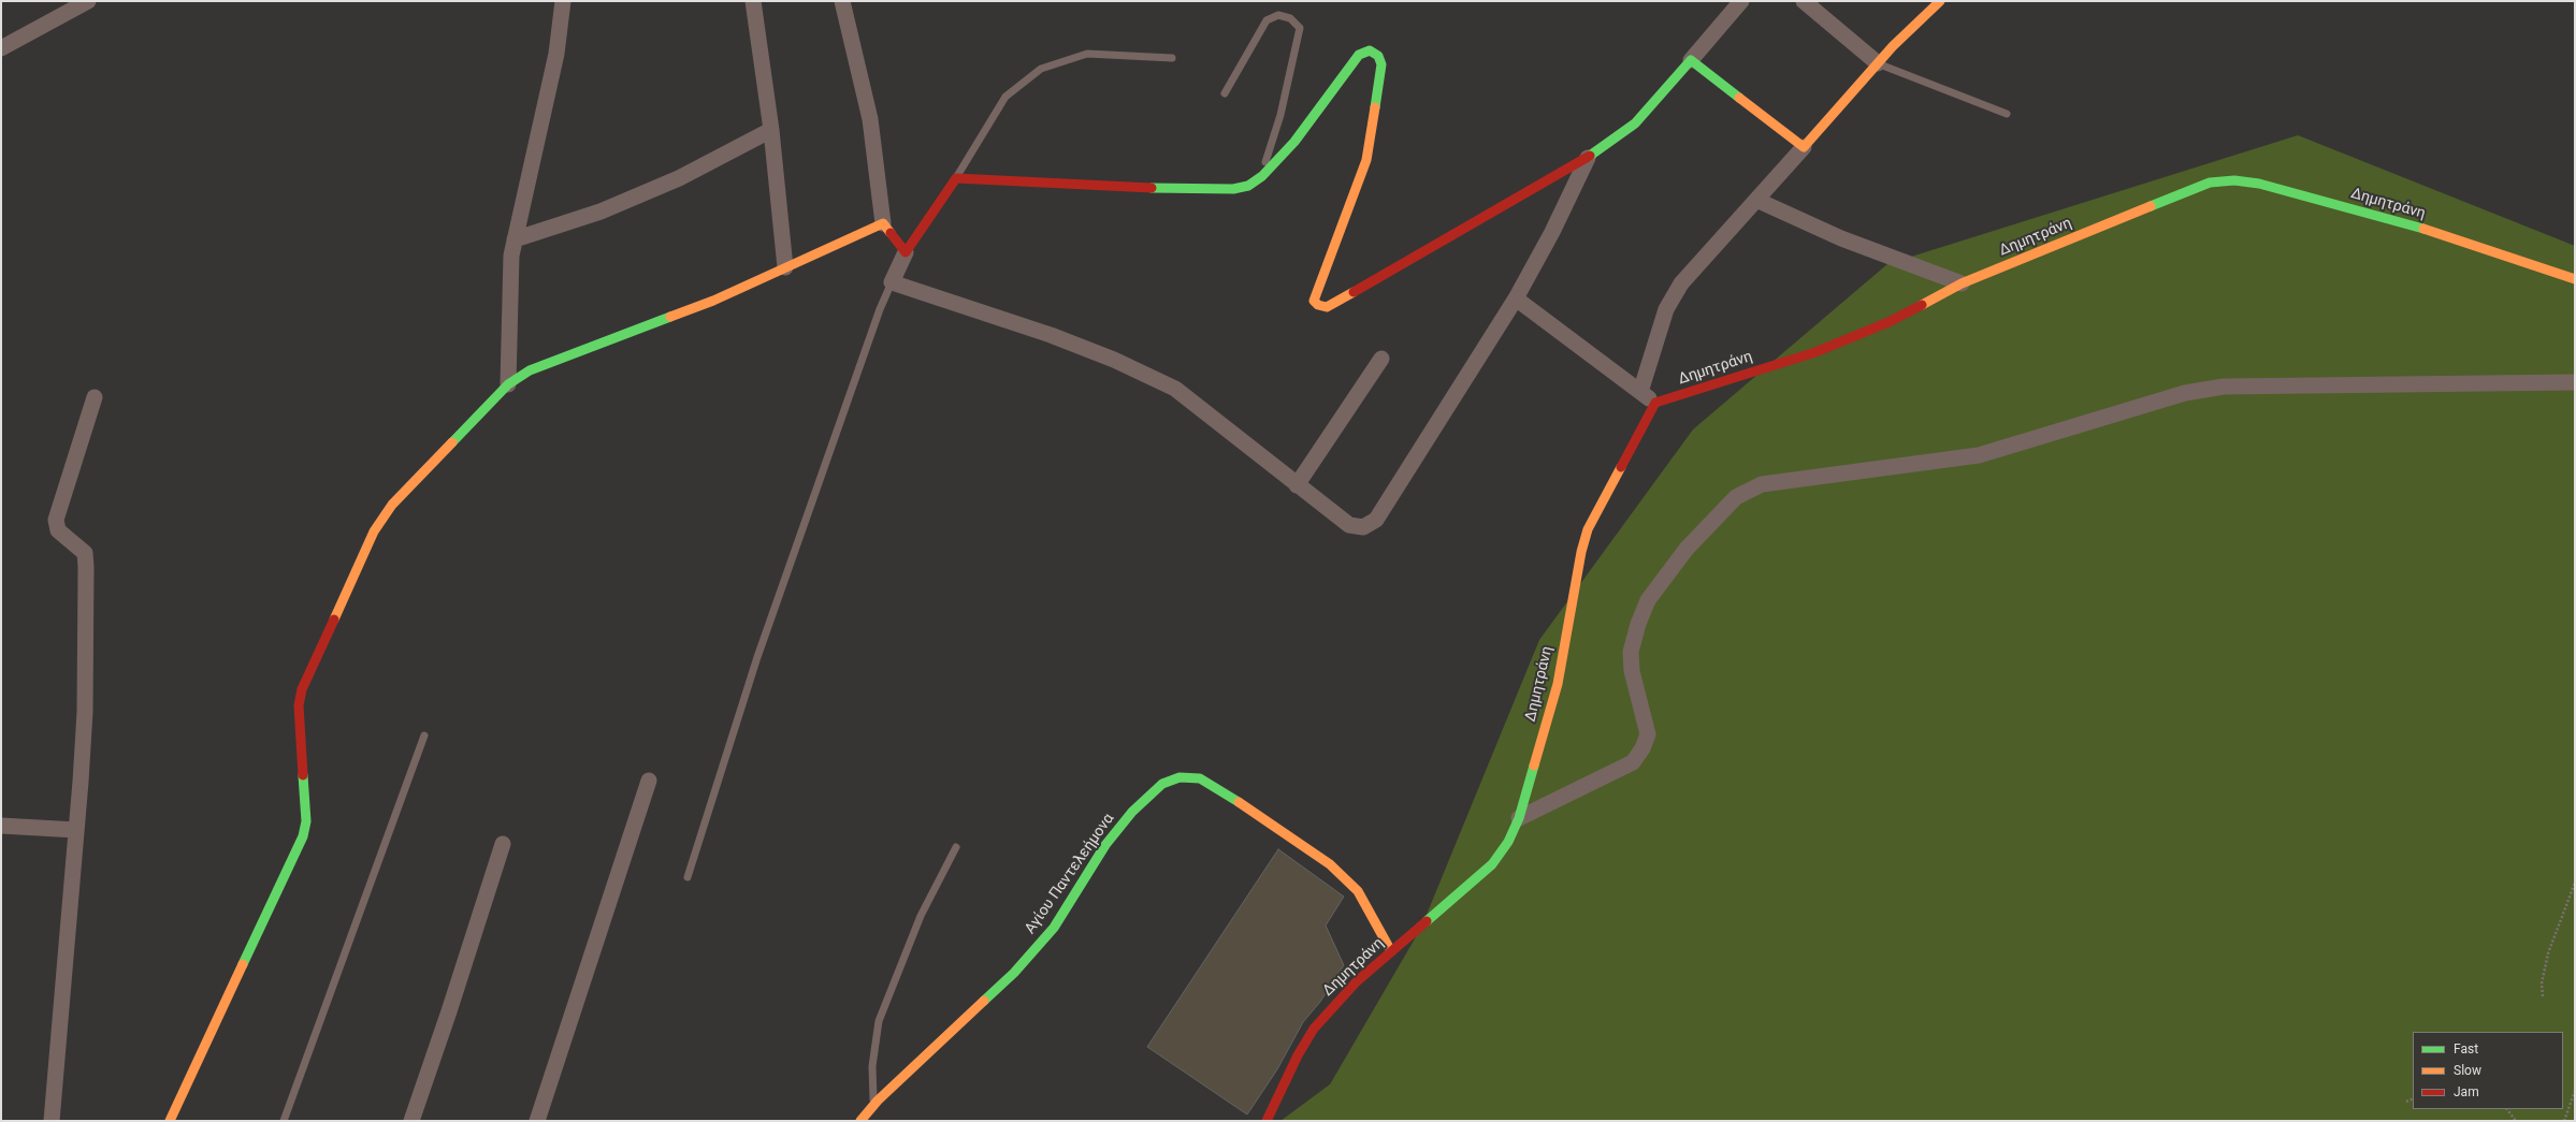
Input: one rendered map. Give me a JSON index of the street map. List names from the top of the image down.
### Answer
{
  "streets": {
    "street": ["Δημητράνη", "Αγίου Παντελεήμονα"]
  },
  "crossings": [
    ["Δημητράνη", "Αγίου Παντελεήμονα"]
  ],
  "legend": ["Fast", "Slow", "Jam"]
}
